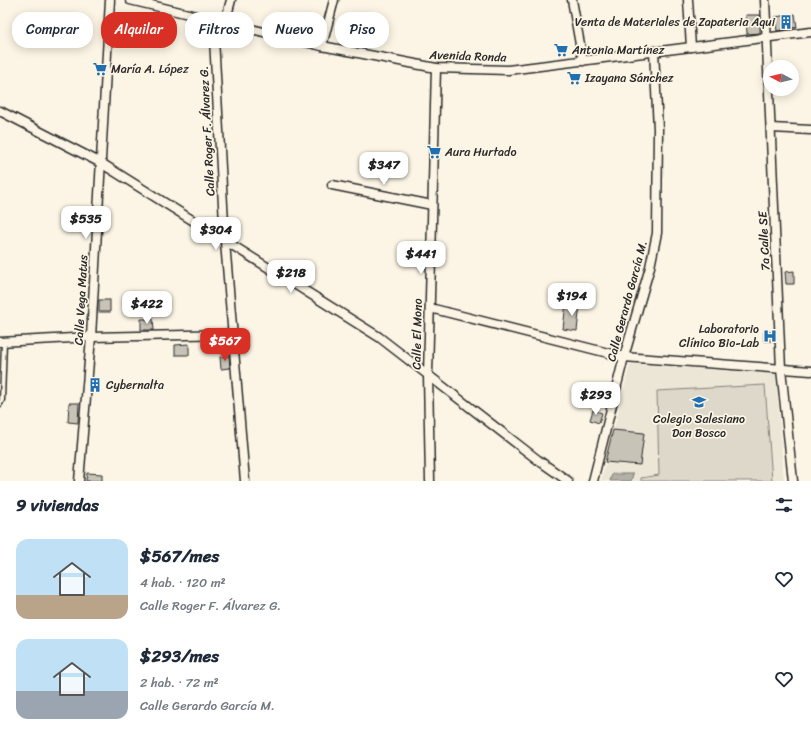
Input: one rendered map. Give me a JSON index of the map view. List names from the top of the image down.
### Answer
{
  "streets": {
    "street": [
      "Avenida Ronda",
      "Calle Roger F. Álvarez G.",
      "7a Calle SE",
      "Calle Vega Matus",
      "Calle Gerardo García M.",
      "Calle El Mono"
    ]
  },
  "crossings": [
    ["Avenida Ronda", "7a Calle SE"],
    ["Avenida Ronda", "Calle Gerardo García M."],
    ["Avenida Ronda", "Calle El Mono"]
  ],
  "places": {
    "building": ["Venta de Materiales de Zapateria Aqui", "Cybernalta"],
    "supermarket": [
      "Antonia Martínez",
      "María A. López",
      "Izayana Sánchez",
      "Aura Hurtado"
    ],
    "hospital": ["Laboratorio Clínico Bio-Lab"],
    "school or university": ["Colegio Salesiano Don Bosco"]
  },
  "north": "left",
  "page": {
    "chip": [
      "Comprar",
      "Alquilar",
      "Filtros",
      "Nuevo",
      "Piso"
    ],
    "price": [
      "$347",
      "$535",
      "$304",
      "$441",
      "$218",
      "$194",
      "$422",
      "$567",
      "$293"
    ],
    "heading": "9 viviendas",
    "list": [
      {
        "name": "$567/mes",
        "note": "4 hab. · 120 m² · Calle Roger F. Álvarez G."
      },
      {
        "name": "$293/mes",
        "note": "2 hab. · 72 m² · Calle Gerardo García M."
      }
    ]
  }
}
